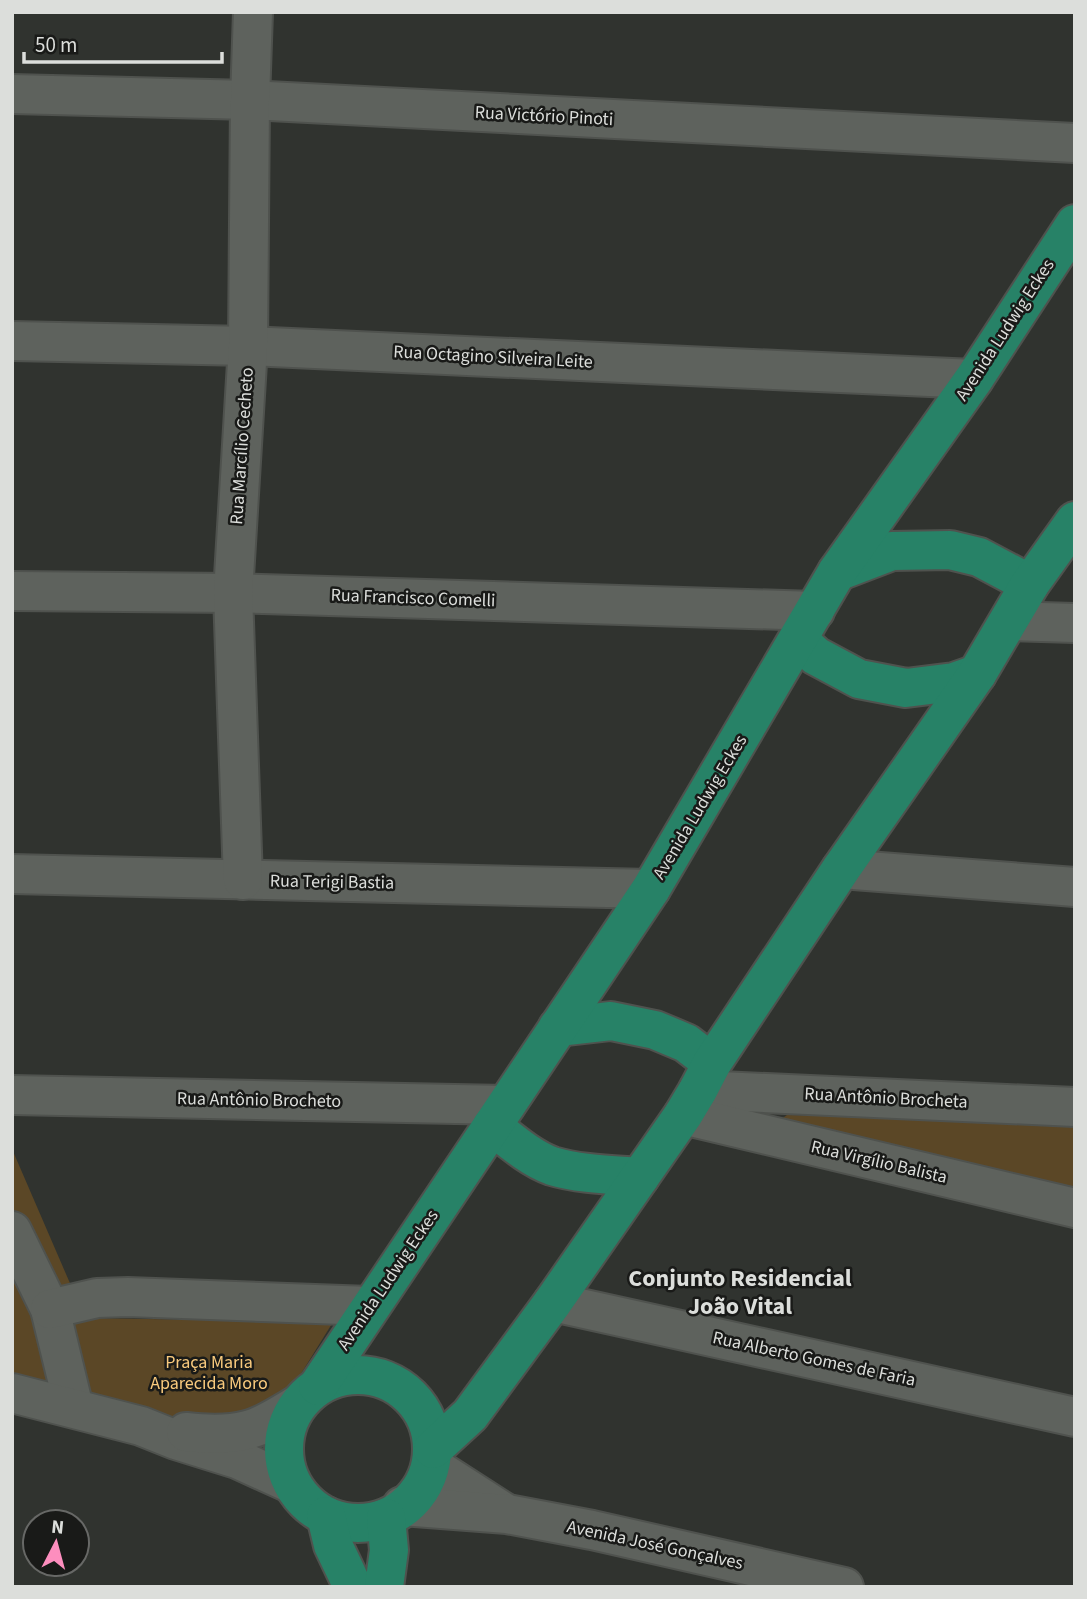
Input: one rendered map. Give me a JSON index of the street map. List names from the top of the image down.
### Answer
{
  "streets": {
    "main road": ["Avenida Ludwig Eckes"],
    "street": [
      "Rua Victório Pinoti",
      "Rua Octagino Silveira Leite",
      "Rua Marcílio Cecheto",
      "Rua Francisco Comelli",
      "Rua Terigi Bastia",
      "Rua Antônio Brocheta",
      "Rua Antônio Brocheto",
      "Rua Virgílio Balista",
      "Rua Alberto Gomes de Faria",
      "Avenida José Gonçalves"
    ]
  },
  "crossings": [
    ["Rua Victório Pinoti", "Rua Marcílio Cecheto"],
    ["Avenida Ludwig Eckes", "Rua Octagino Silveira Leite"],
    ["Avenida Ludwig Eckes", "Rua Francisco Comelli"],
    ["Avenida Ludwig Eckes", "Rua Terigi Bastia"],
    ["Avenida Ludwig Eckes", "Rua Antônio Brocheta"],
    ["Avenida Ludwig Eckes", "Rua Antônio Brocheto"],
    ["Avenida Ludwig Eckes", "Rua Virgílio Balista"],
    ["Avenida Ludwig Eckes", "Avenida José Gonçalves"],
    ["Rua Octagino Silveira Leite", "Rua Marcílio Cecheto"],
    ["Rua Marcílio Cecheto", "Rua Francisco Comelli"],
    ["Rua Marcílio Cecheto", "Rua Terigi Bastia"],
    ["Rua Antônio Brocheta", "Rua Antônio Brocheto"],
    ["Rua Antônio Brocheta", "Rua Virgílio Balista"],
    ["Rua Antônio Brocheto", "Rua Virgílio Balista"]
  ],
  "districts": ["Conjunto Residencial João Vital"],
  "parks": ["Praça Maria Aparecida Moro"],
  "scale_bar": "50 m",
  "north": "top"
}
